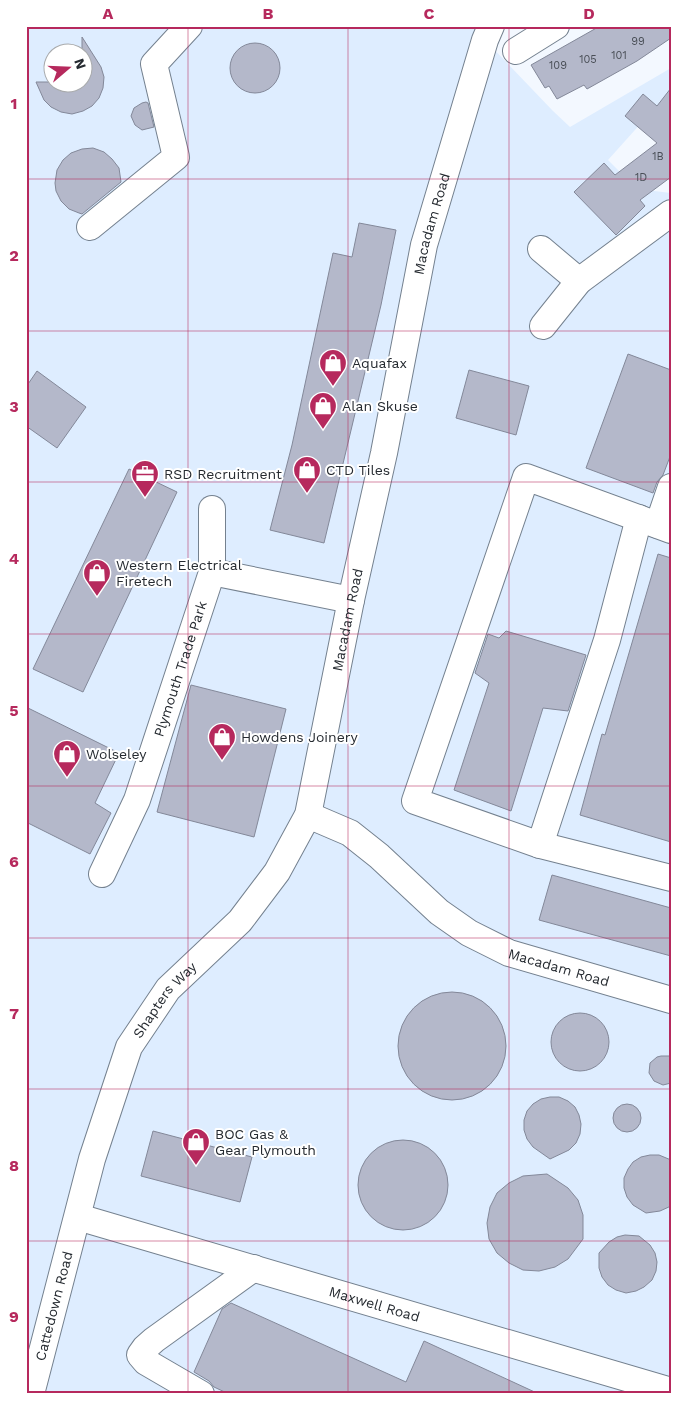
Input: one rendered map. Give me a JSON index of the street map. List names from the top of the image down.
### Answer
{
  "streets": {
    "street": [
      "Macadam Road",
      "Plymouth Trade Park",
      "Shapters Way",
      "Maxwell Road",
      "Cattedown Road"
    ]
  },
  "crossings": [
    ["Macadam Road", "Shapters Way"],
    ["Shapters Way", "Maxwell Road"],
    ["Shapters Way", "Cattedown Road"],
    ["Maxwell Road", "Cattedown Road"]
  ],
  "places": {
    "shop": [
      "Aquafax",
      "Alan Skuse",
      "CTD Tiles",
      "Western Electrical Firetech",
      "Howdens Joinery",
      "Wolseley",
      "BOC Gas & Gear Plymouth"
    ],
    "office": ["RSD Recruitment"]
  },
  "house_numbers": [
    "99",
    "101",
    "105",
    "109",
    "1B",
    "1D"
  ],
  "north": "right",
  "grid": {
    "columns": [
      "A",
      "B",
      "C",
      "D"
    ],
    "rows": [
      "1",
      "2",
      "3",
      "4",
      "5",
      "6",
      "7",
      "8",
      "9"
    ]
  }
}
